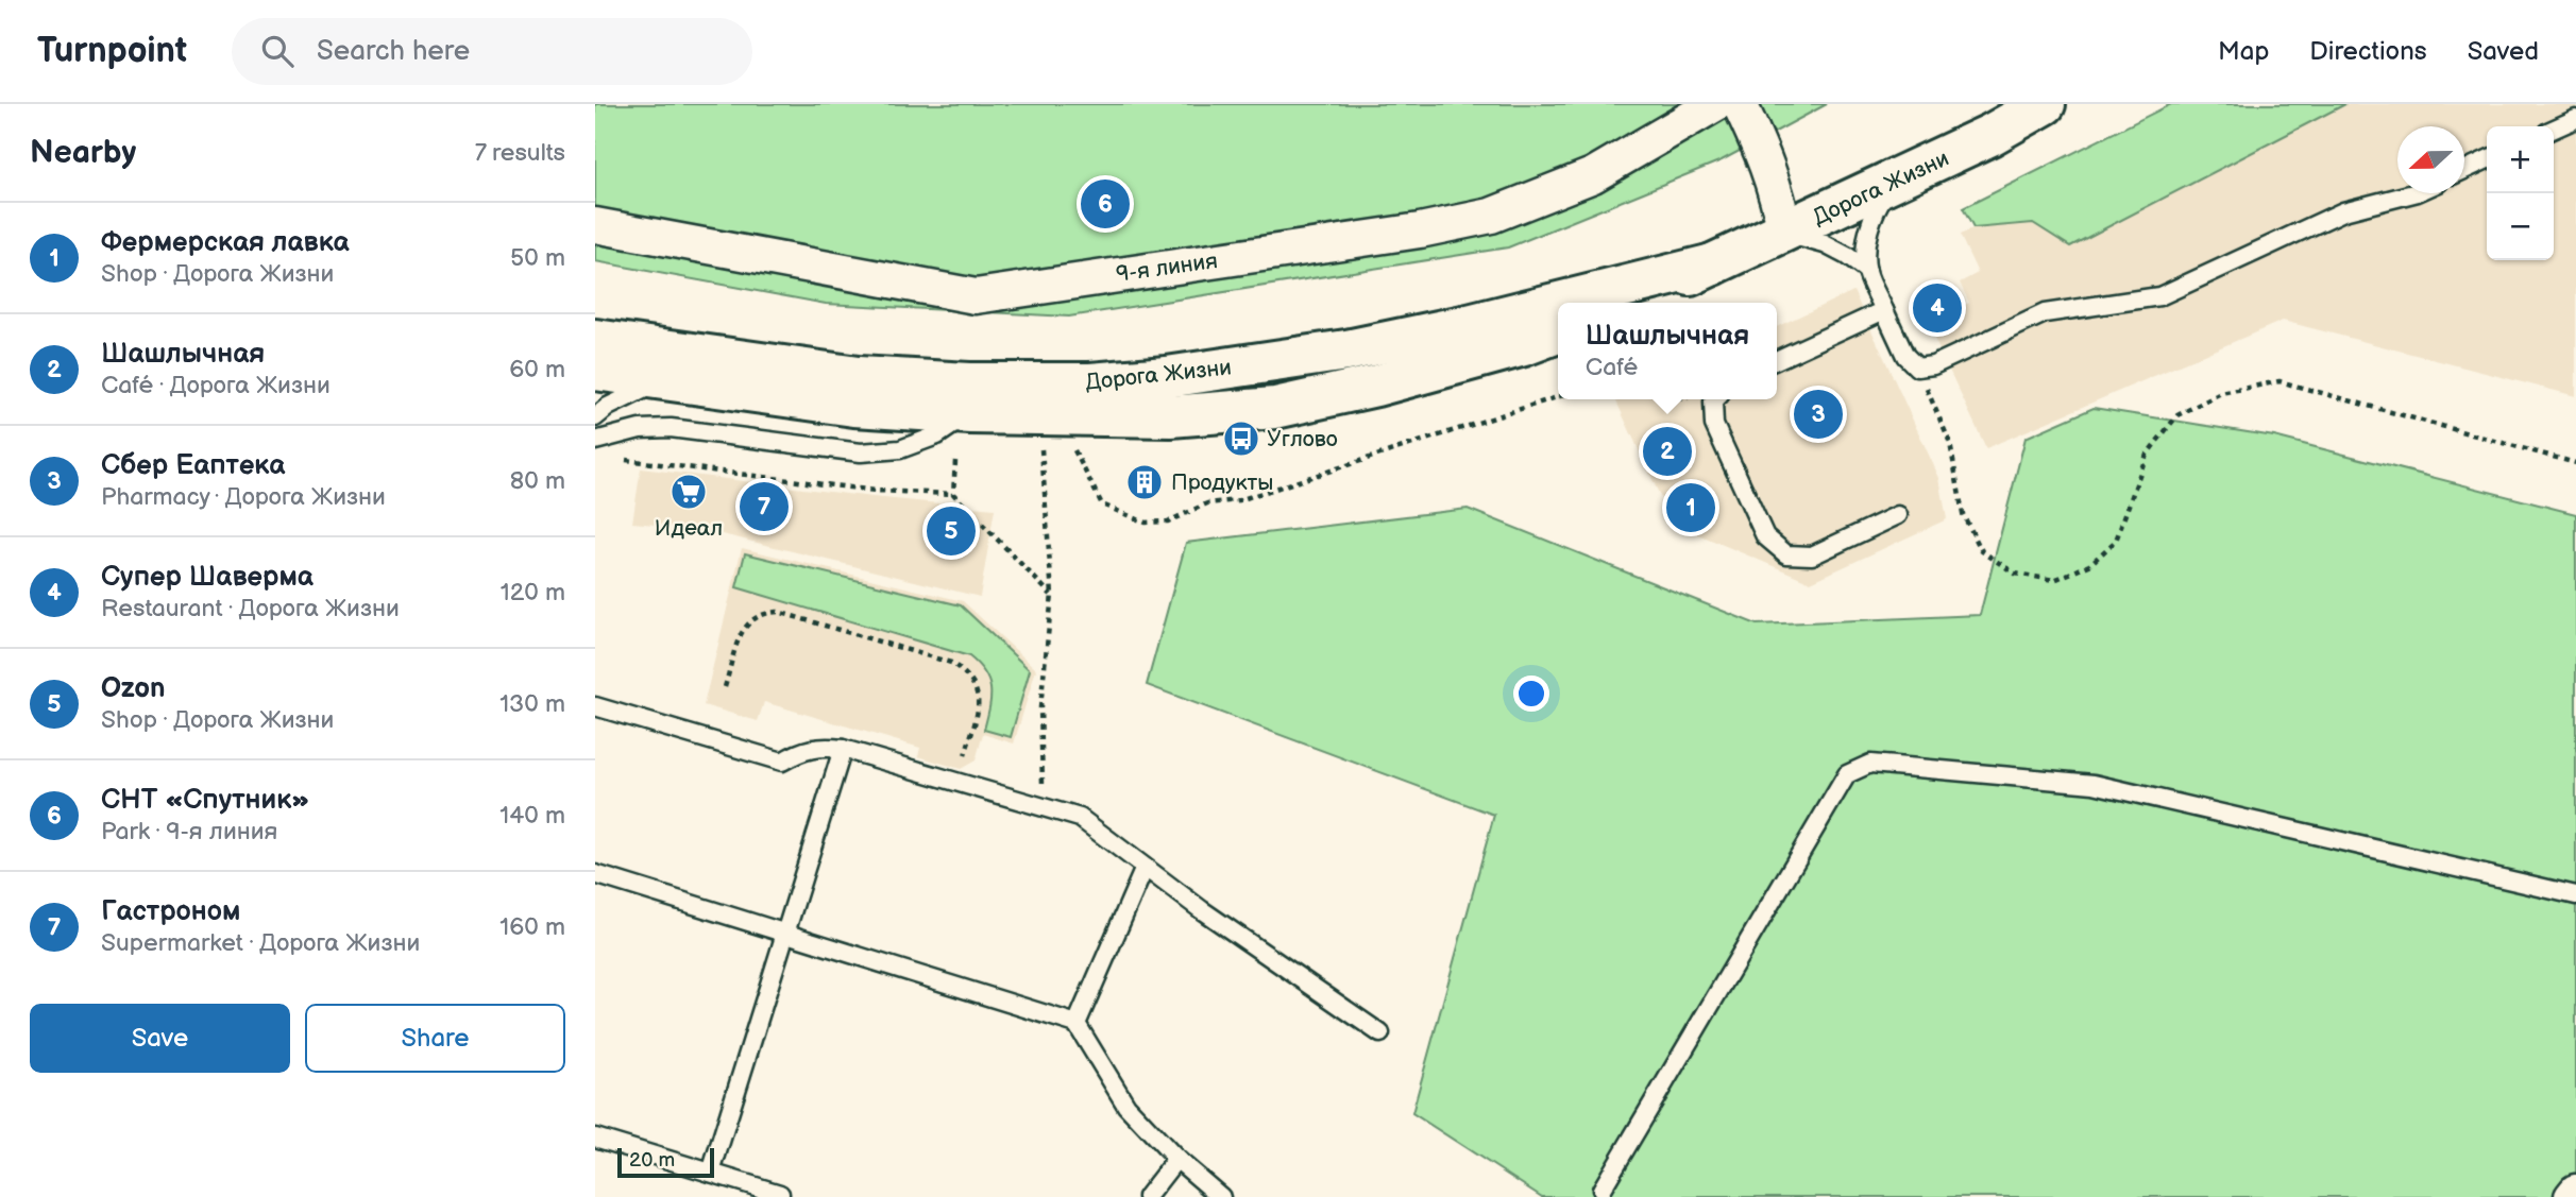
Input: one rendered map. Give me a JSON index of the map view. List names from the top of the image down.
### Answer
{
  "streets": {
    "main road": ["Дорога Жизни"],
    "street": ["9-я линия"]
  },
  "places": {
    "bus stop": ["Углово"],
    "building": ["Продукты"],
    "supermarket": ["Идеал"]
  },
  "scale_bar": "20 m",
  "north": "left",
  "page": {
    "header": "Turnpoint",
    "search": "Search here",
    "nav": ["Map", "Directions", "Saved"],
    "heading": ["Nearby", "7 results"],
    "map_buttons": ["+", "−"],
    "pins": [
      "6",
      "4",
      "3",
      "2",
      "7",
      "1",
      "5"
    ],
    "list": [
      {
        "mark": "1",
        "name": "Фермерская лавка",
        "note": "Shop · Дорога Жизни",
        "value": "50 m"
      },
      {
        "mark": "2",
        "name": "Шашлычная",
        "note": "Café · Дорога Жизни",
        "value": "60 m"
      },
      {
        "mark": "3",
        "name": "Сбер Еаптека",
        "note": "Pharmacy · Дорога Жизни",
        "value": "80 m"
      },
      {
        "mark": "4",
        "name": "Супер Шаверма",
        "note": "Restaurant · Дорога Жизни",
        "value": "120 m"
      },
      {
        "mark": "5",
        "name": "Ozon",
        "note": "Shop · Дорога Жизни",
        "value": "130 m"
      },
      {
        "mark": "6",
        "name": "СНТ «Спутник»",
        "note": "Park · 9-я линия",
        "value": "140 m"
      },
      {
        "mark": "7",
        "name": "Гастроном",
        "note": "Supermarket · Дорога Жизни",
        "value": "160 m"
      }
    ],
    "popup": ["Шашлычная", "Café"],
    "buttons": ["Save", "Share"],
    "scale": "20 m"
  }
}
